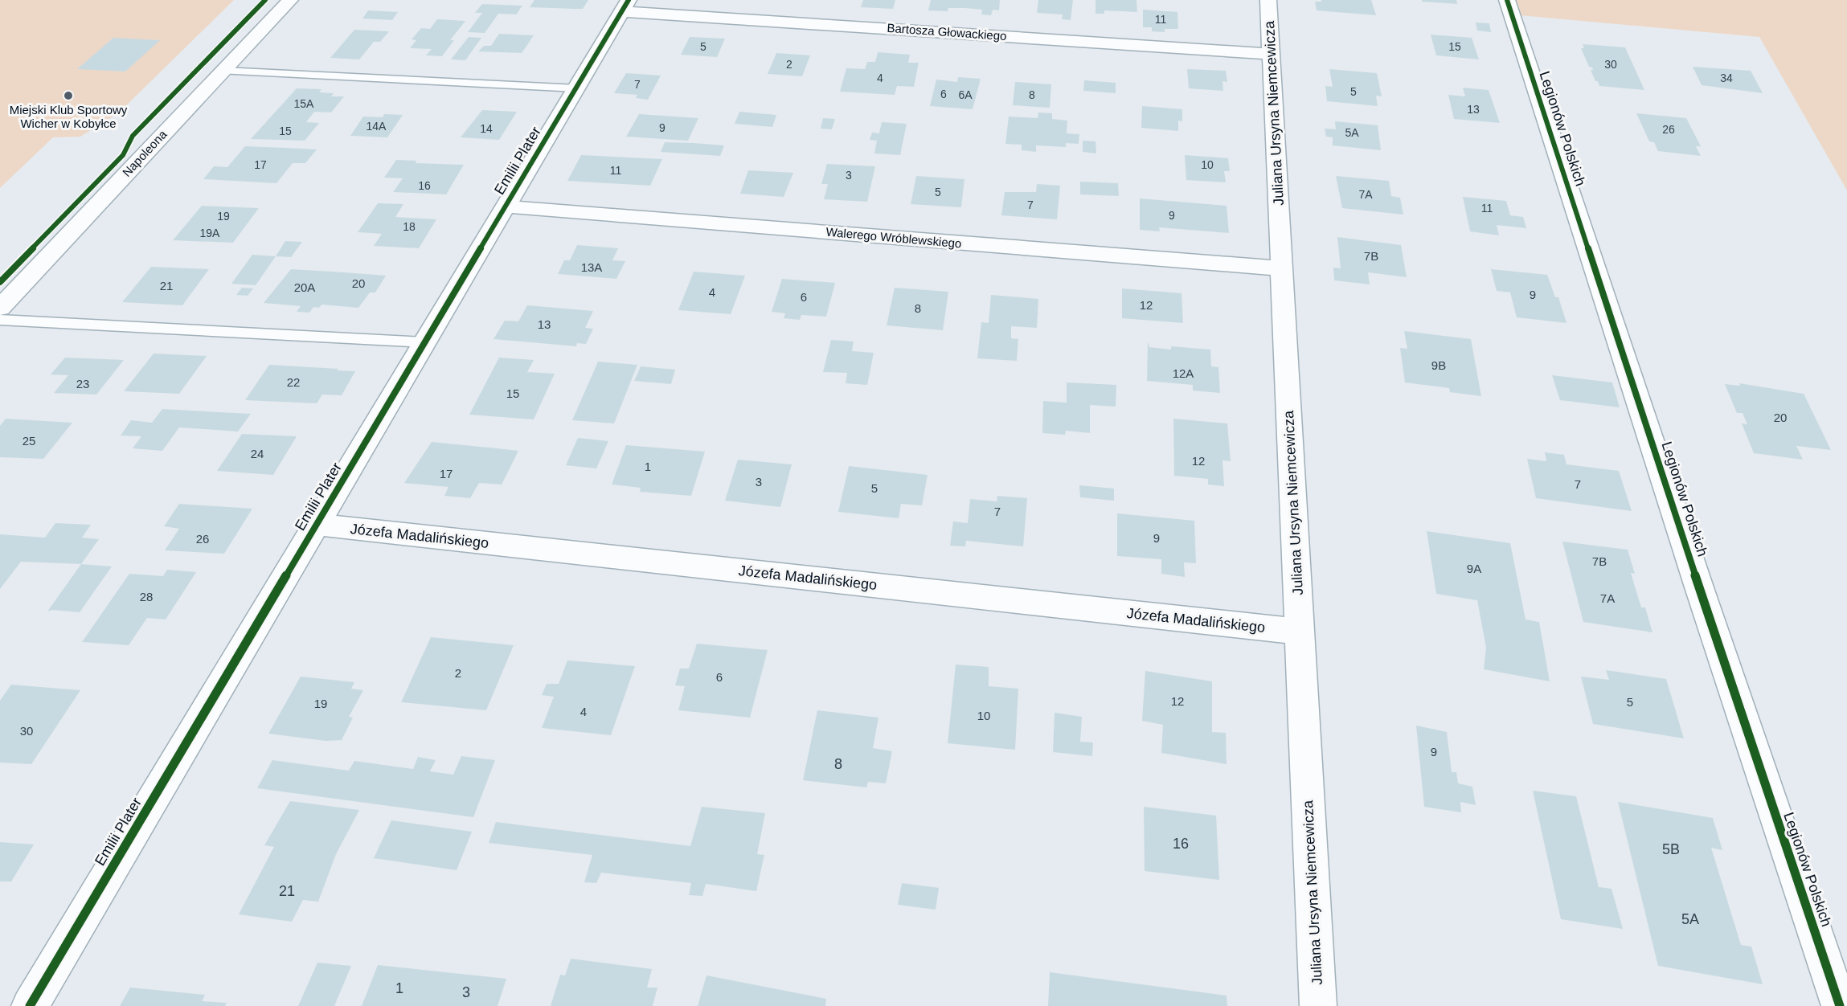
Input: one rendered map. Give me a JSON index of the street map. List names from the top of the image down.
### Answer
{
  "streets": {
    "street": [
      "Bartosza Głowackiego",
      "Juliana Ursyna Niemcewicza",
      "Legionów Polskich",
      "Napoleona",
      "Emilii Plater",
      "Walerego Wróblewskiego",
      "Józefa Madalińskiego"
    ]
  },
  "crossings": [
    ["Bartosza Głowackiego", "Juliana Ursyna Niemcewicza"],
    ["Bartosza Głowackiego", "Emilii Plater"],
    ["Juliana Ursyna Niemcewicza", "Walerego Wróblewskiego"],
    ["Juliana Ursyna Niemcewicza", "Józefa Madalińskiego"],
    ["Emilii Plater", "Walerego Wróblewskiego"],
    ["Emilii Plater", "Józefa Madalińskiego"]
  ],
  "places": ["Miejski Klub Sportowy Wicher w Kobyłce"],
  "house_numbers": [
    "11",
    "5",
    "15",
    "2",
    "30",
    "4",
    "34",
    "7",
    "5",
    "6",
    "6A",
    "8",
    "15A",
    "13",
    "14A",
    "9",
    "14",
    "26",
    "15",
    "5A",
    "17",
    "10",
    "11",
    "3",
    "16",
    "5",
    "7A",
    "7",
    "11",
    "9",
    "19",
    "18",
    "19A",
    "7B",
    "13A",
    "20",
    "21",
    "20A",
    "4",
    "9",
    "6",
    "12",
    "8",
    "13",
    "9B",
    "12A",
    "22",
    "23",
    "15",
    "20",
    "25",
    "24",
    "12",
    "1",
    "17",
    "3",
    "7",
    "5",
    "7",
    "9",
    "26",
    "7B",
    "9A",
    "28",
    "7A",
    "2",
    "6",
    "12",
    "5",
    "19",
    "4",
    "10",
    "30",
    "9",
    "8",
    "16",
    "5B",
    "21",
    "5A",
    "1",
    "3"
  ]
}
